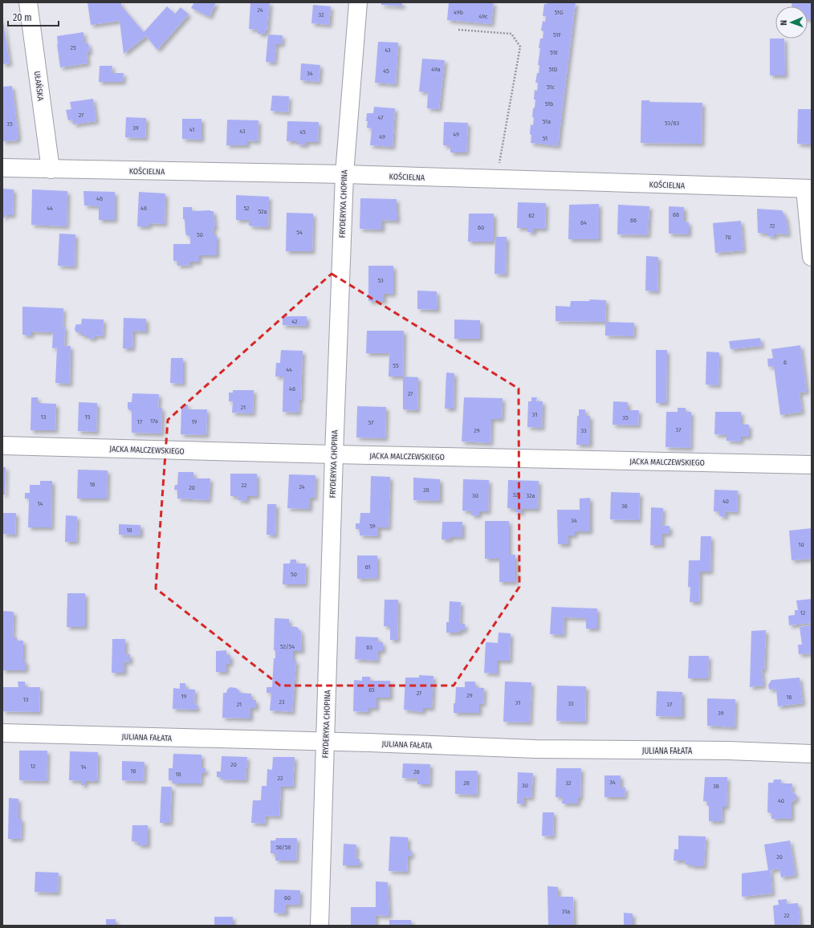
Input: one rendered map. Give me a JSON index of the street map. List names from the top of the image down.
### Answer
{
  "streets": {
    "street": [
      "UŁAŃSKA",
      "KOŚCIELNA",
      "FRYDERYKA CHOPINA",
      "JACKA MALCZEWSKIEGO",
      "JULIANA FAŁATA"
    ]
  },
  "crossings": [
    ["UŁAŃSKA", "KOŚCIELNA"],
    ["KOŚCIELNA", "FRYDERYKA CHOPINA"],
    ["FRYDERYKA CHOPINA", "JACKA MALCZEWSKIEGO"],
    ["FRYDERYKA CHOPINA", "JULIANA FAŁATA"]
  ],
  "house_numbers": [
    "24",
    "49b",
    "51G",
    "32",
    "49c",
    "51F",
    "25",
    "43",
    "51E",
    "49a",
    "51D",
    "45",
    "34",
    "51c",
    "51b",
    "27",
    "47",
    "51a",
    "53/63",
    "35",
    "39",
    "41",
    "43",
    "45",
    "49",
    "49",
    "51",
    "46",
    "44",
    "48",
    "52",
    "52a",
    "68",
    "62",
    "66",
    "64",
    "72",
    "60",
    "54",
    "50",
    "70",
    "53",
    "42",
    "6",
    "55",
    "44",
    "46",
    "27",
    "21",
    "31",
    "13",
    "15",
    "35",
    "17a",
    "17",
    "19",
    "57",
    "37",
    "29",
    "33",
    "16",
    "22",
    "24",
    "20",
    "28",
    "32",
    "30",
    "32a",
    "40",
    "14",
    "36",
    "34",
    "59",
    "18",
    "10",
    "61",
    "50",
    "12",
    "52/54",
    "63",
    "65",
    "27",
    "29",
    "19",
    "16",
    "13",
    "23",
    "31",
    "33",
    "21",
    "37",
    "39",
    "20",
    "12",
    "14",
    "16",
    "26",
    "18",
    "22",
    "34",
    "28",
    "32",
    "30",
    "38",
    "40",
    "56/58",
    "20",
    "60",
    "31a",
    "22"
  ],
  "scale_bar": "20 m",
  "north": "left"
}
